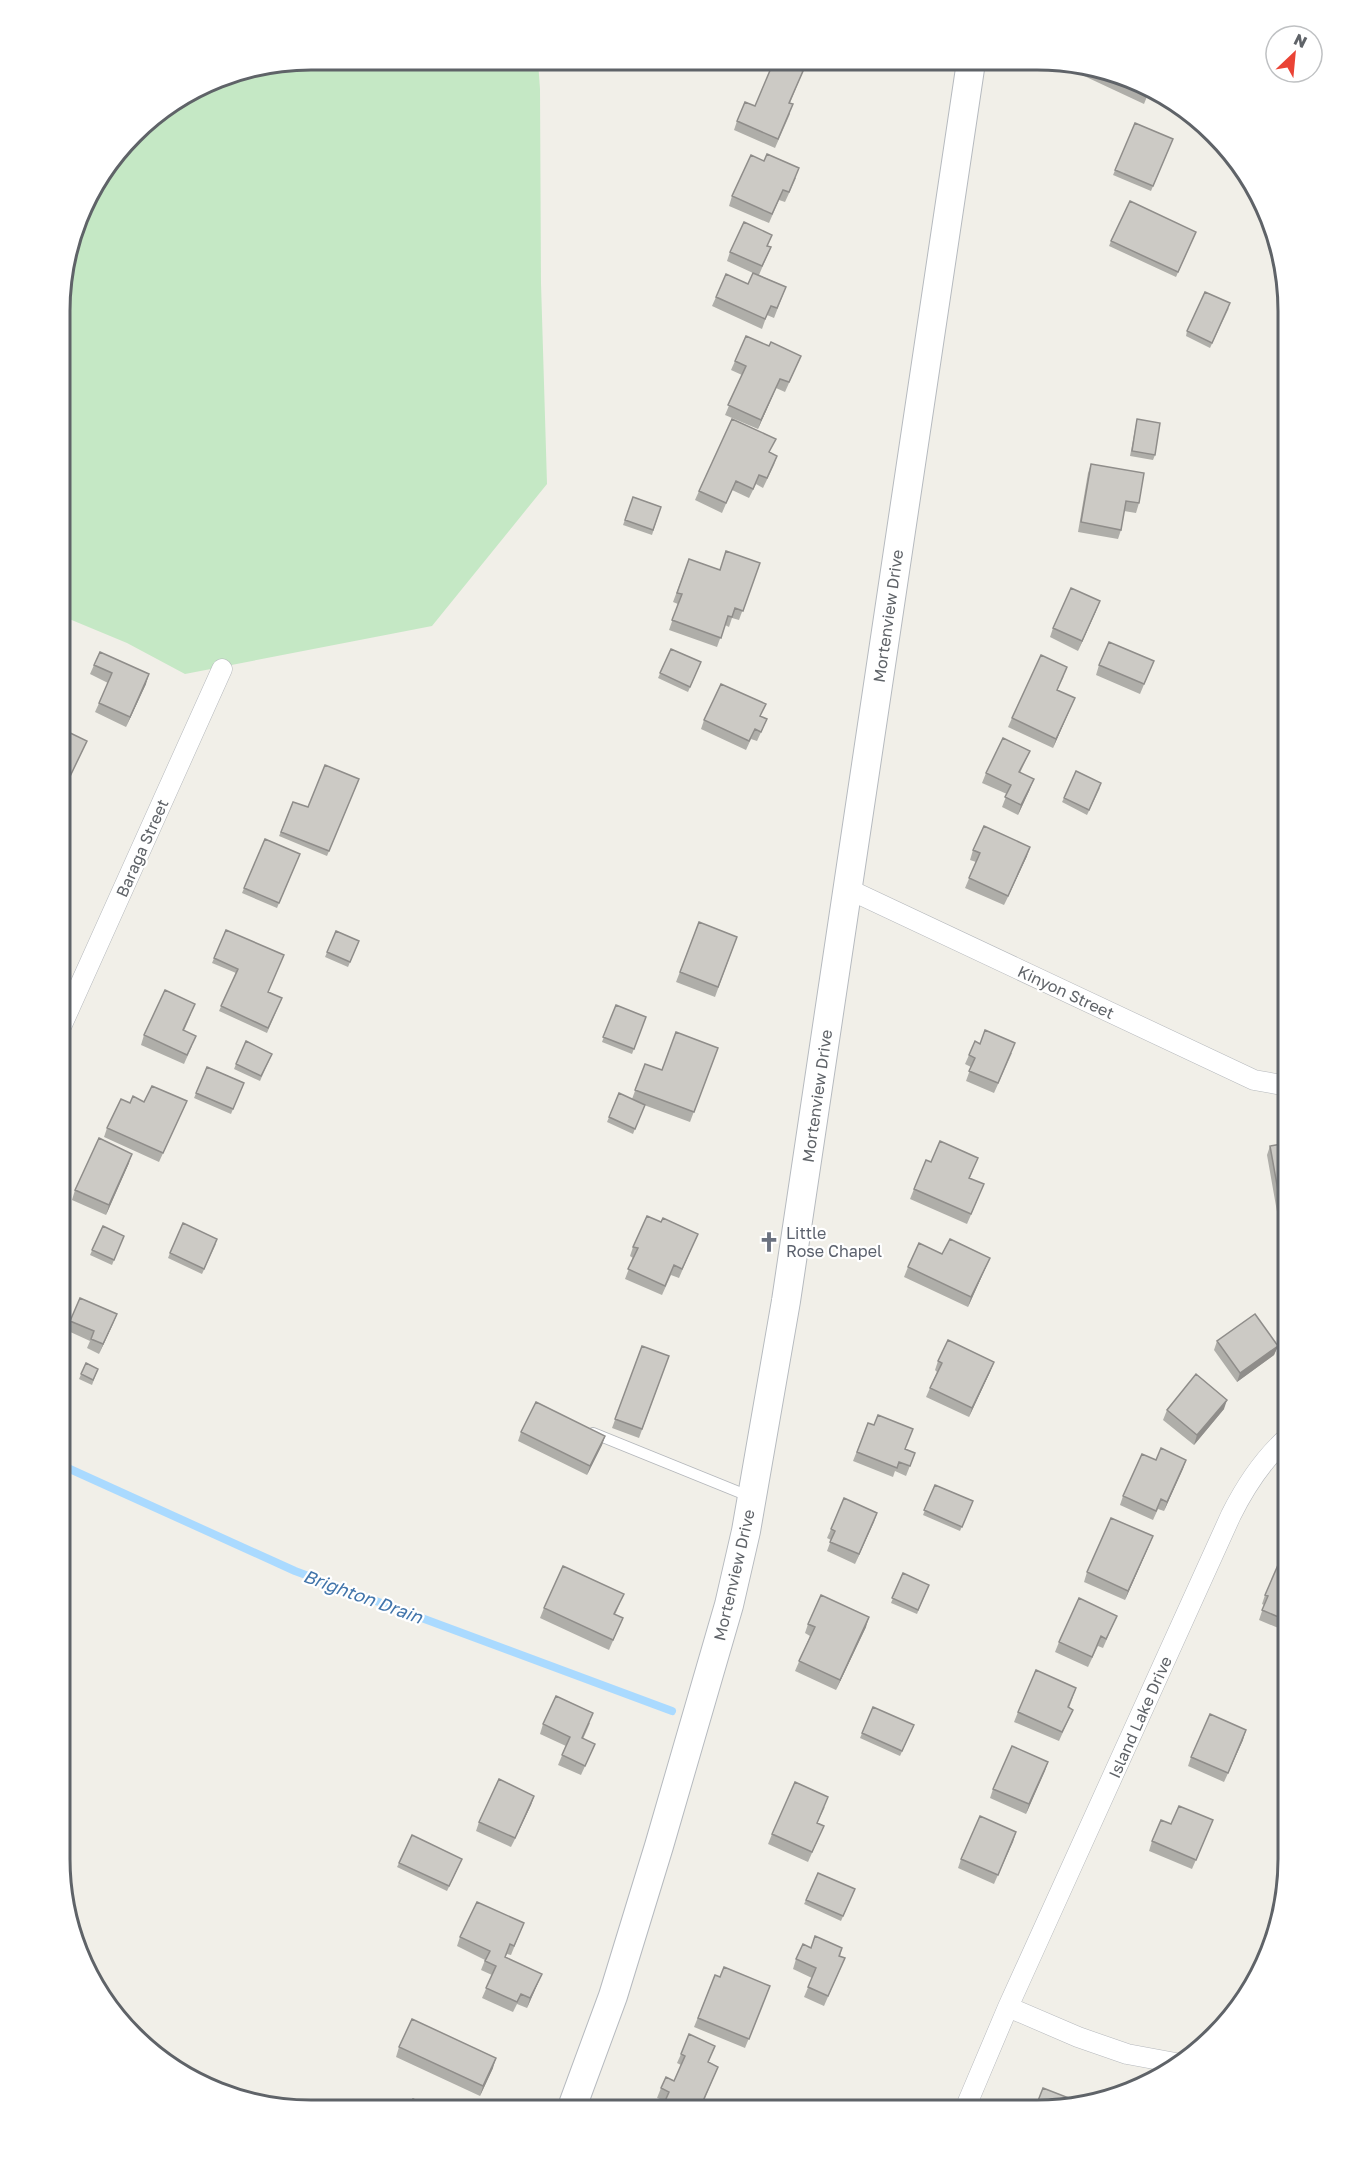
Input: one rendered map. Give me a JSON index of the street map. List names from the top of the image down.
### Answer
{
  "streets": {
    "street": [
      "Mortenview Drive",
      "Baraga Street",
      "Kinyon Street",
      "Island Lake Drive"
    ]
  },
  "crossings": [
    ["Mortenview Drive", "Kinyon Street"]
  ],
  "water": ["Brighton Drain"],
  "places": {
    "church": ["Little Rose Chapel"]
  },
  "north": "top right"
}
